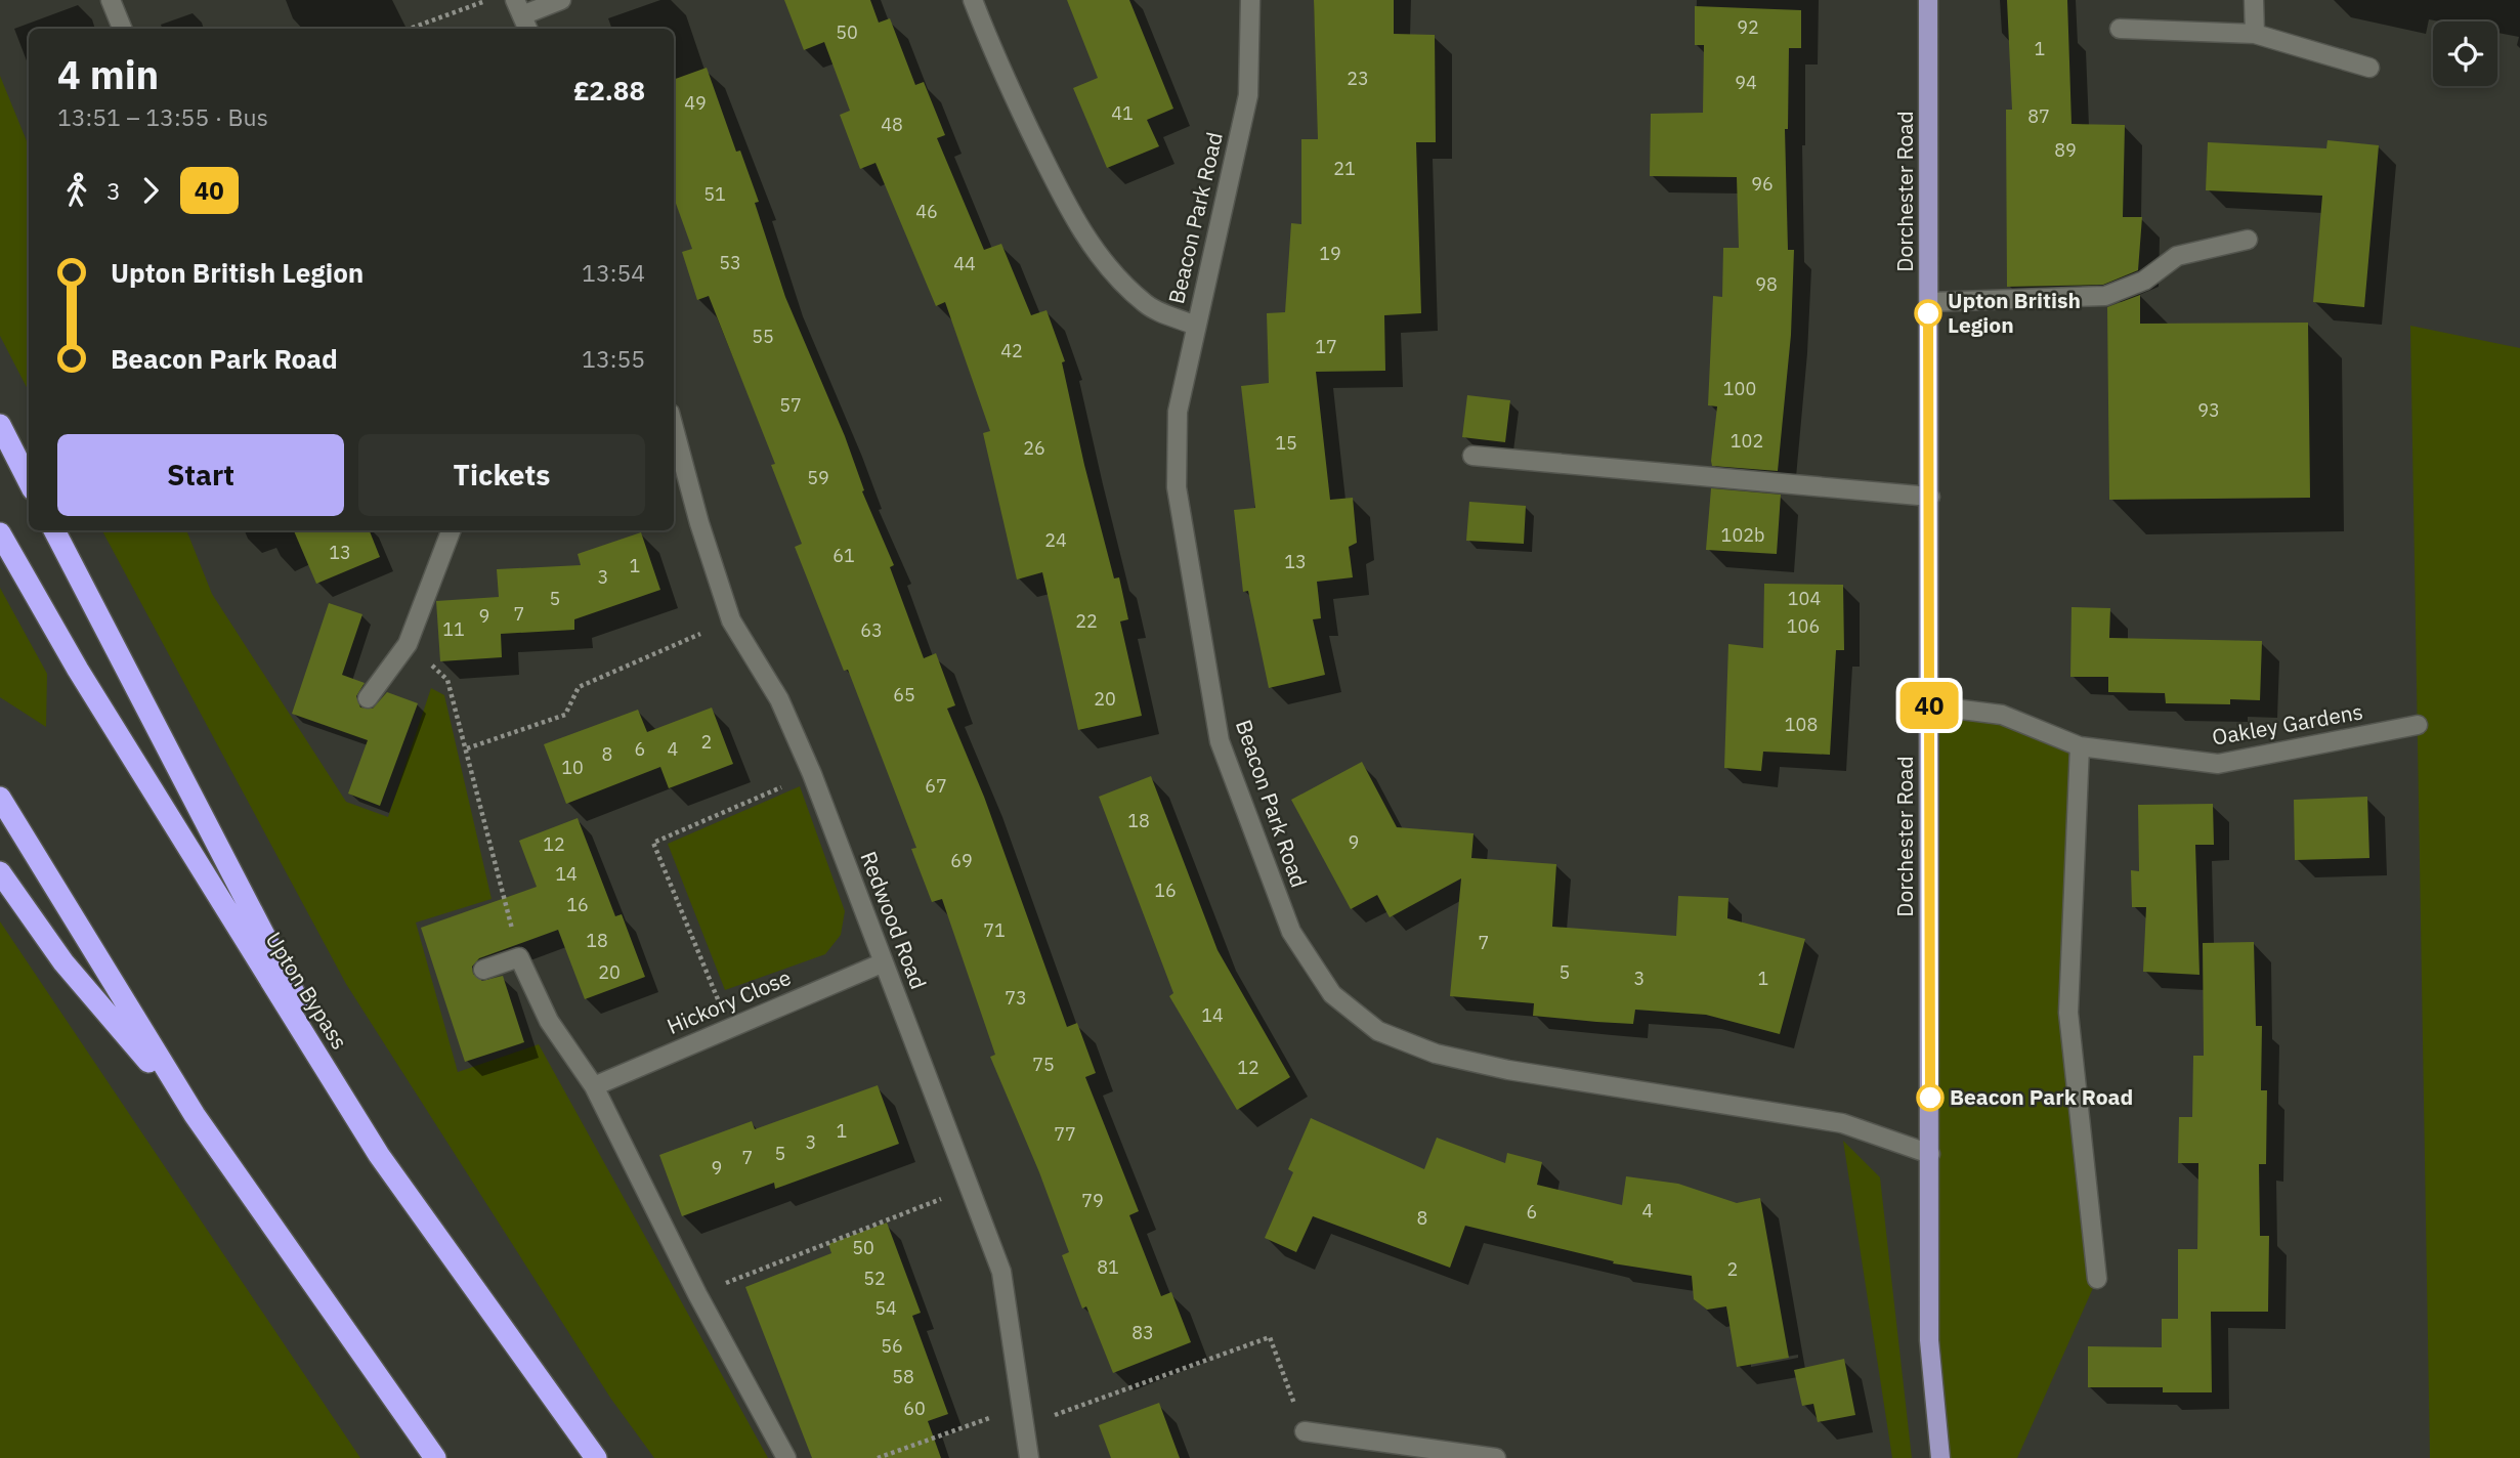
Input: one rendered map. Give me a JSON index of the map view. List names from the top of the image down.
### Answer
{
  "streets": {
    "highway": ["Upton Bypass"],
    "main road": ["Dorchester Road"],
    "street": [
      "Beacon Park Road",
      "Oakley Gardens",
      "Redwood Road",
      "Hickory Close"
    ]
  },
  "crossings": [
    ["Dorchester Road", "Beacon Park Road"],
    ["Dorchester Road", "Oakley Gardens"],
    ["Redwood Road", "Hickory Close"]
  ],
  "places": ["Upton British Legion", "Beacon Park Road"],
  "lines": ["bus line 40"],
  "house_numbers": [
    "92",
    "50",
    "1",
    "23",
    "94",
    "49",
    "41",
    "87",
    "48",
    "89",
    "21",
    "96",
    "51",
    "46",
    "19",
    "53",
    "44",
    "98",
    "55",
    "17",
    "42",
    "100",
    "57",
    "93",
    "102",
    "15",
    "26",
    "59",
    "102b",
    "24",
    "13",
    "61",
    "13",
    "1",
    "3",
    "5",
    "104",
    "7",
    "9",
    "22",
    "106",
    "11",
    "63",
    "65",
    "20",
    "108",
    "2",
    "6",
    "4",
    "8",
    "10",
    "67",
    "18",
    "9",
    "12",
    "69",
    "14",
    "16",
    "16",
    "71",
    "18",
    "7",
    "20",
    "5",
    "3",
    "1",
    "73",
    "14",
    "75",
    "12",
    "1",
    "77",
    "3",
    "5",
    "7",
    "9",
    "79",
    "4",
    "6",
    "8",
    "50",
    "81",
    "2",
    "52",
    "54",
    "83",
    "56",
    "58",
    "60"
  ],
  "page": {
    "on_map": "40",
    "heading": ["4 min", "13:51 – 13:55 · Bus", "£2.88"],
    "legs": ["3", "40"],
    "list": [
      {
        "name": "Upton British Legion",
        "value": "13:54"
      },
      {
        "name": "Beacon Park Road",
        "value": "13:55"
      }
    ],
    "buttons": ["Start", "Tickets"]
  }
}
